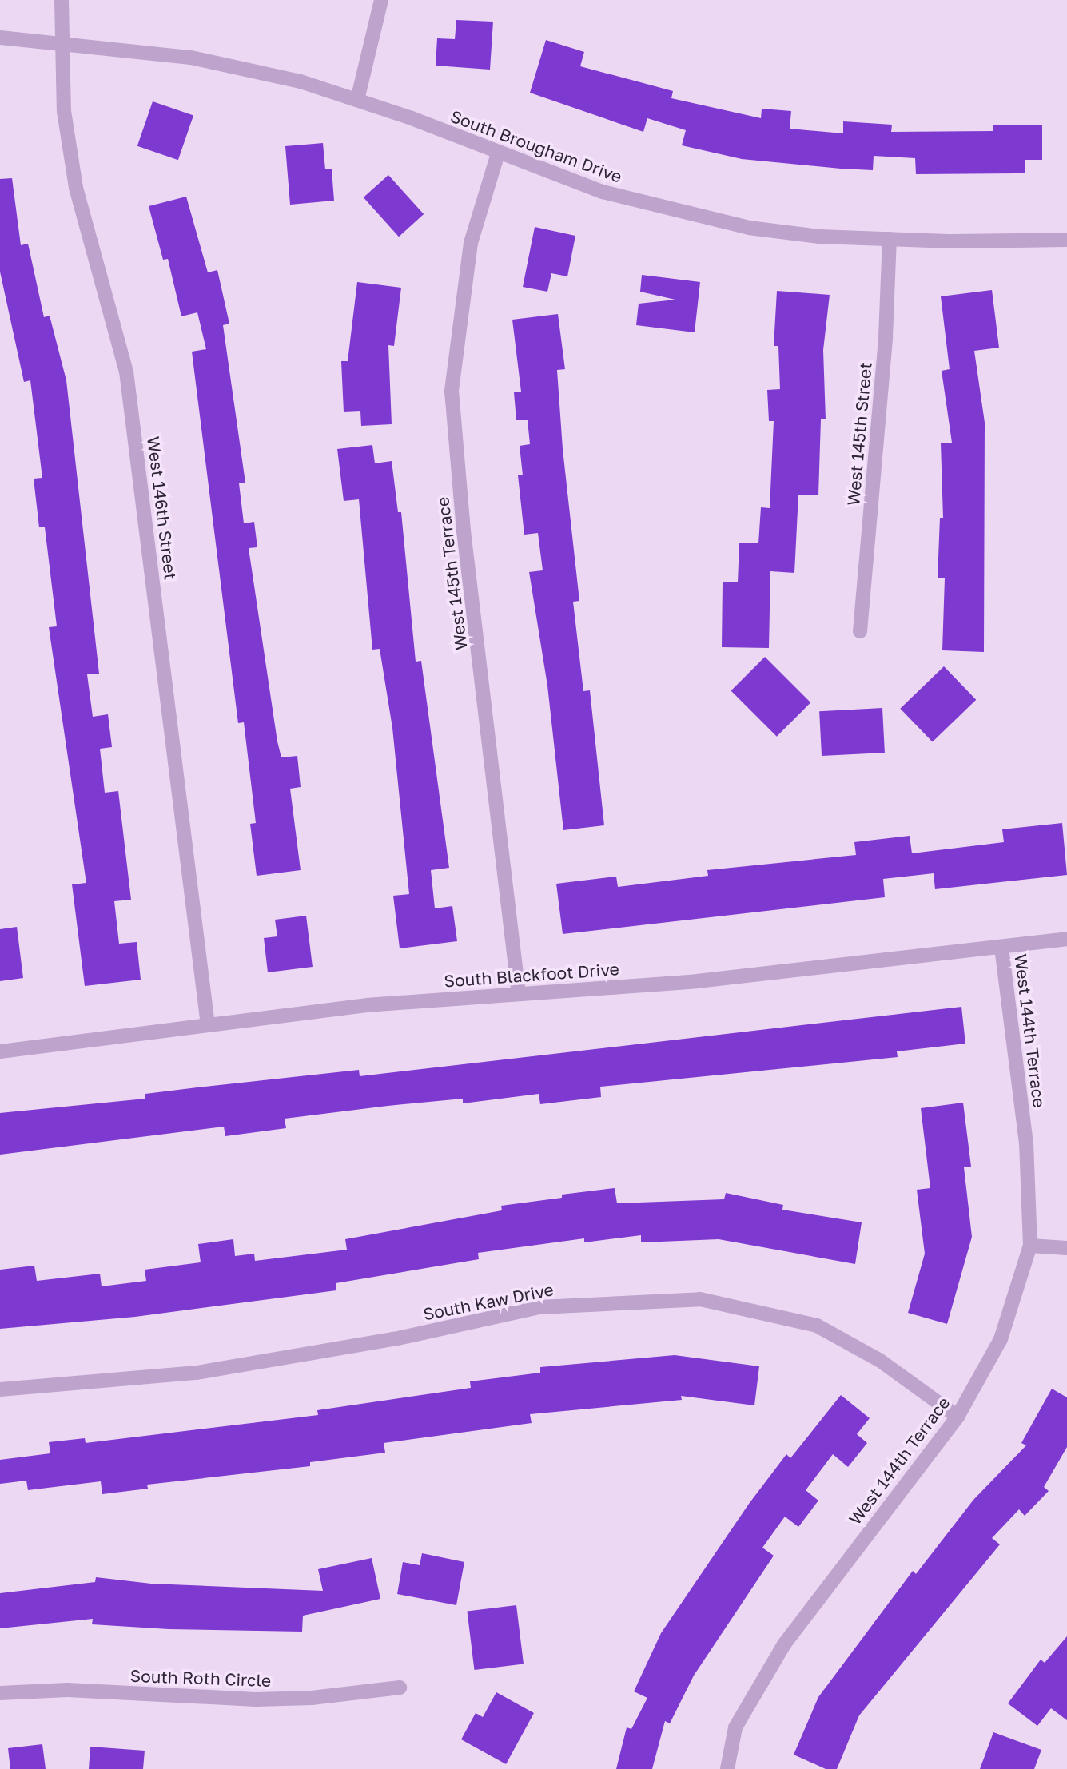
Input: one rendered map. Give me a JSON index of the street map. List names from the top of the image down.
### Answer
{
  "streets": {
    "street": [
      "South Brougham Drive",
      "West 145th Street",
      "West 146th Street",
      "West 145th Terrace",
      "South Blackfoot Drive",
      "West 144th Terrace",
      "South Kaw Drive",
      "South Roth Circle"
    ]
  },
  "crossings": [
    ["South Brougham Drive", "West 145th Street"],
    ["South Brougham Drive", "West 146th Street"],
    ["South Brougham Drive", "West 145th Terrace"],
    ["West 146th Street", "South Blackfoot Drive"],
    ["West 145th Terrace", "South Blackfoot Drive"],
    ["South Blackfoot Drive", "West 144th Terrace"],
    ["West 144th Terrace", "South Kaw Drive"]
  ]
}
